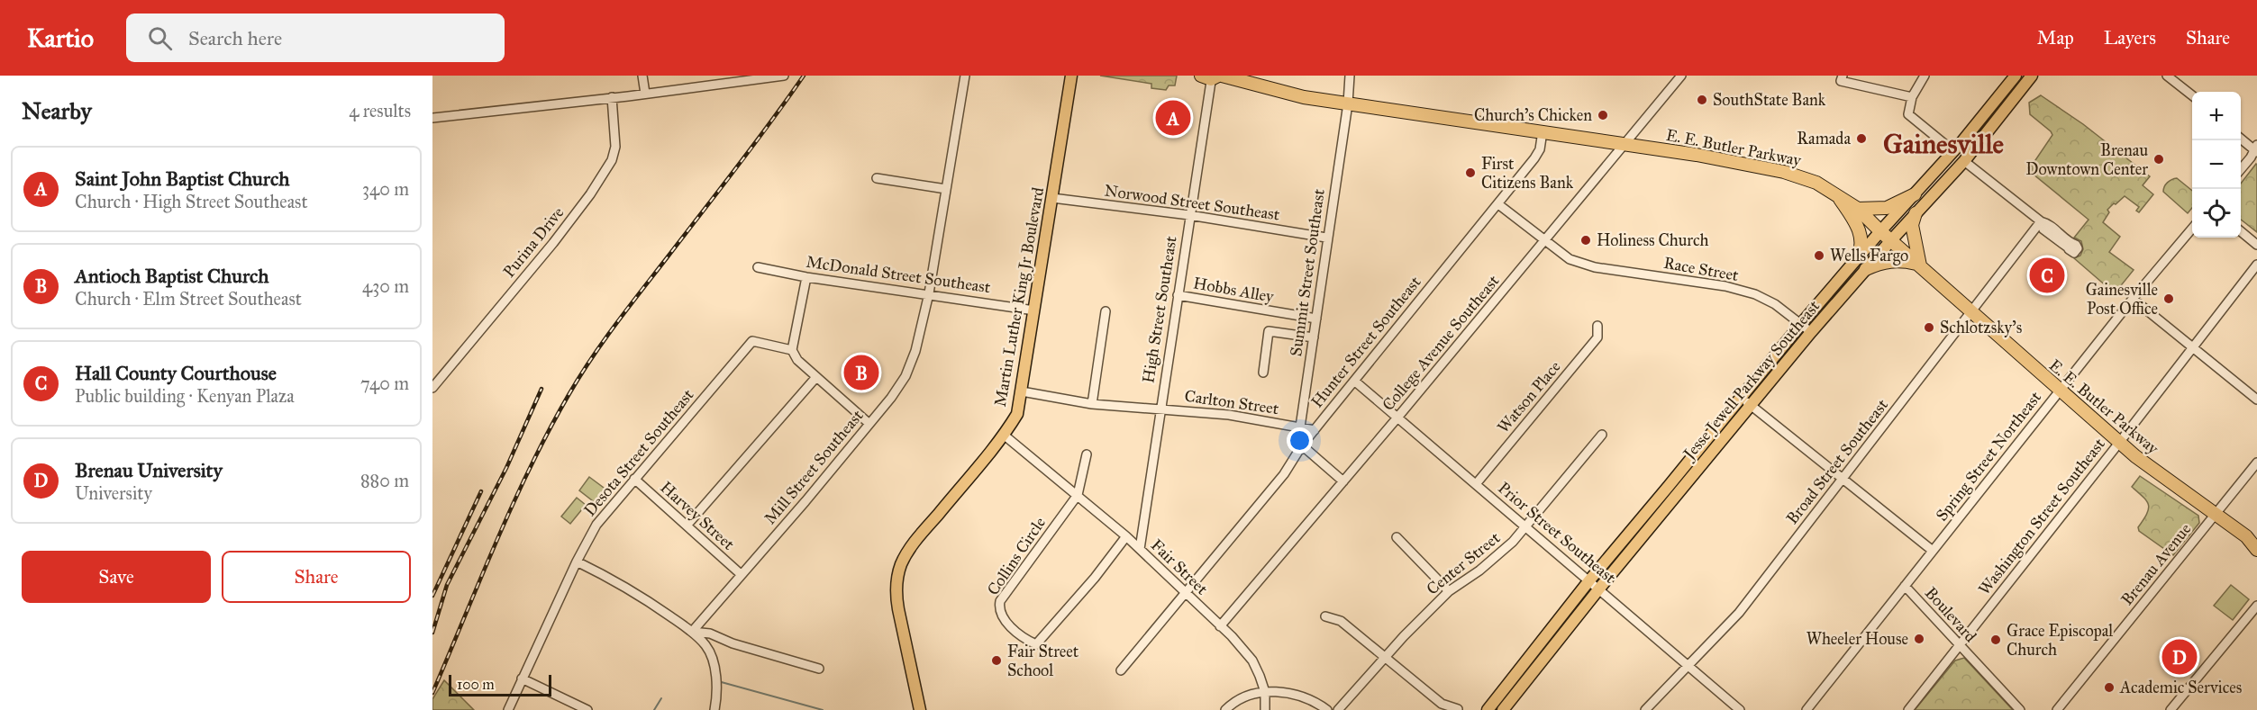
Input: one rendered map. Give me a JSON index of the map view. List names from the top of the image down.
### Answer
{
  "streets": {
    "highway": ["E. E. Butler Parkway"],
    "main road": ["Martin Luther King Jr Boulevard", "Jesse Jewell Parkway Southeast"],
    "street": [
      "Norwood Street Southeast",
      "Purina Drive",
      "Race Street",
      "Summit Street Southeast",
      "McDonald Street Southeast",
      "Hobbs Alley",
      "High Street Southeast",
      "Hunter Street Southeast",
      "College Avenue Southeast",
      "Watson Place",
      "Carlton Street",
      "Desota Street Southeast",
      "Spring Street Northeast",
      "Broad Street Southeast",
      "Mill Street Southeast",
      "Harvey Street",
      "Washington Street Southeast",
      "Prior Street Southeast",
      "Collins Circle",
      "Center Street",
      "Brenau Avenue",
      "Fair Street",
      "Boulevard"
    ]
  },
  "crossings": [
    ["E. E. Butler Parkway", "Summit Street Southeast"],
    ["E. E. Butler Parkway", "High Street Southeast"],
    ["E. E. Butler Parkway", "Hunter Street Southeast"],
    ["E. E. Butler Parkway", "College Avenue Southeast"],
    ["E. E. Butler Parkway", "Jesse Jewell Parkway Southeast"],
    ["E. E. Butler Parkway", "Spring Street Northeast"],
    ["E. E. Butler Parkway", "Broad Street Southeast"],
    ["E. E. Butler Parkway", "Washington Street Southeast"],
    ["E. E. Butler Parkway", "Brenau Avenue"],
    ["Norwood Street Southeast", "Summit Street Southeast"],
    ["Norwood Street Southeast", "Martin Luther King Jr Boulevard"],
    ["Norwood Street Southeast", "High Street Southeast"],
    ["Race Street", "Hunter Street Southeast"],
    ["Race Street", "College Avenue Southeast"],
    ["Race Street", "Jesse Jewell Parkway Southeast"],
    ["Summit Street Southeast", "Hobbs Alley"],
    ["Summit Street Southeast", "Hunter Street Southeast"],
    ["Summit Street Southeast", "Carlton Street"],
    ["McDonald Street Southeast", "Martin Luther King Jr Boulevard"],
    ["McDonald Street Southeast", "Mill Street Southeast"],
    ["Hobbs Alley", "High Street Southeast"],
    ["Martin Luther King Jr Boulevard", "Carlton Street"],
    ["Martin Luther King Jr Boulevard", "Fair Street"],
    ["High Street Southeast", "Carlton Street"],
    ["High Street Southeast", "Fair Street"],
    ["Hunter Street Southeast", "Carlton Street"],
    ["Hunter Street Southeast", "Prior Street Southeast"],
    ["Hunter Street Southeast", "Fair Street"],
    ["College Avenue Southeast", "Prior Street Southeast"],
    ["College Avenue Southeast", "Fair Street"],
    ["Jesse Jewell Parkway Southeast", "Prior Street Southeast"],
    ["Watson Place", "Prior Street Southeast"],
    ["Desota Street Southeast", "Harvey Street"],
    ["Spring Street Northeast", "Boulevard"],
    ["Broad Street Southeast", "Prior Street Southeast"],
    ["Mill Street Southeast", "Harvey Street"],
    ["Washington Street Southeast", "Boulevard"],
    ["Prior Street Southeast", "Center Street"],
    ["Collins Circle", "Fair Street"]
  ],
  "districts": ["Gainesville"],
  "places": [
    "SouthState Bank",
    "Church's Chicken",
    "Ramada",
    "Brenau Downtown Center",
    "First Citizens Bank",
    "Holiness Church",
    "Wells Fargo",
    "Gainesville Post Office",
    "Schlotzsky's",
    "Wheeler House",
    "Grace Episcopal Church",
    "Fair Street School",
    "Academic Services"
  ],
  "scale_bar": "100 m",
  "page": {
    "header": "Kartio",
    "search": "Search here",
    "nav": ["Map", "Layers", "Share"],
    "heading": ["Nearby", "4 results"],
    "map_buttons": ["+", "−"],
    "pins": [
      "A",
      "C",
      "B",
      "D"
    ],
    "list": [
      {
        "mark": "A",
        "name": "Saint John Baptist Church",
        "note": "Church · High Street Southeast",
        "value": "340 m"
      },
      {
        "mark": "B",
        "name": "Antioch Baptist Church",
        "note": "Church · Elm Street Southeast",
        "value": "430 m"
      },
      {
        "mark": "C",
        "name": "Hall County Courthouse",
        "note": "Public building · Kenyan Plaza",
        "value": "740 m"
      },
      {
        "mark": "D",
        "name": "Brenau University",
        "note": "University",
        "value": "880 m"
      }
    ],
    "buttons": ["Save", "Share"],
    "scale": "100 m"
  }
}
